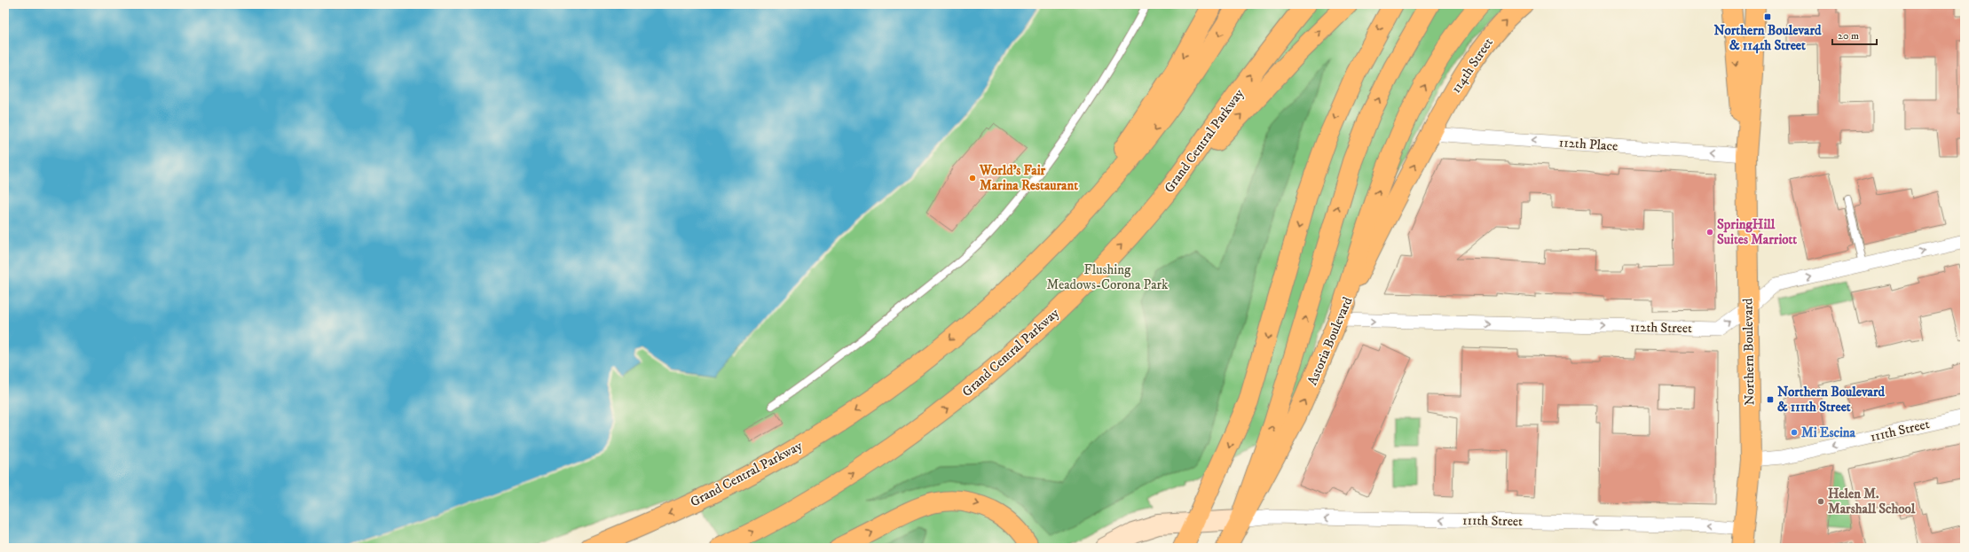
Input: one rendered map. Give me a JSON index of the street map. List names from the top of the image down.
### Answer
{
  "streets": {
    "main road": [
      "114th Street",
      "Grand Central Parkway",
      "Astoria Boulevard",
      "Northern Boulevard"
    ],
    "street": ["112th Place", "112th Street", "111th Street"]
  },
  "crossings": [
    ["114th Street", "112th Place"],
    ["114th Street", "Astoria Boulevard"],
    ["112th Place", "Astoria Boulevard"],
    ["112th Place", "Northern Boulevard"],
    ["112th Street", "Astoria Boulevard"],
    ["112th Street", "Northern Boulevard"],
    ["Astoria Boulevard", "111th Street"],
    ["Northern Boulevard", "111th Street"]
  ],
  "one_way": ["112th Place", "112th Street", "111th Street"],
  "parks": ["Flushing Meadows-Corona Park"],
  "places": {
    "transit": ["Northern Boulevard & 114th Street", "Northern Boulevard & 111th Street"],
    "other": [
      "World's Fair Marina Restaurant",
      "SpringHill Suites Marriott",
      "Mi Escina",
      "Helen M. Marshall School"
    ]
  },
  "scale_bar": "20 m"
}
